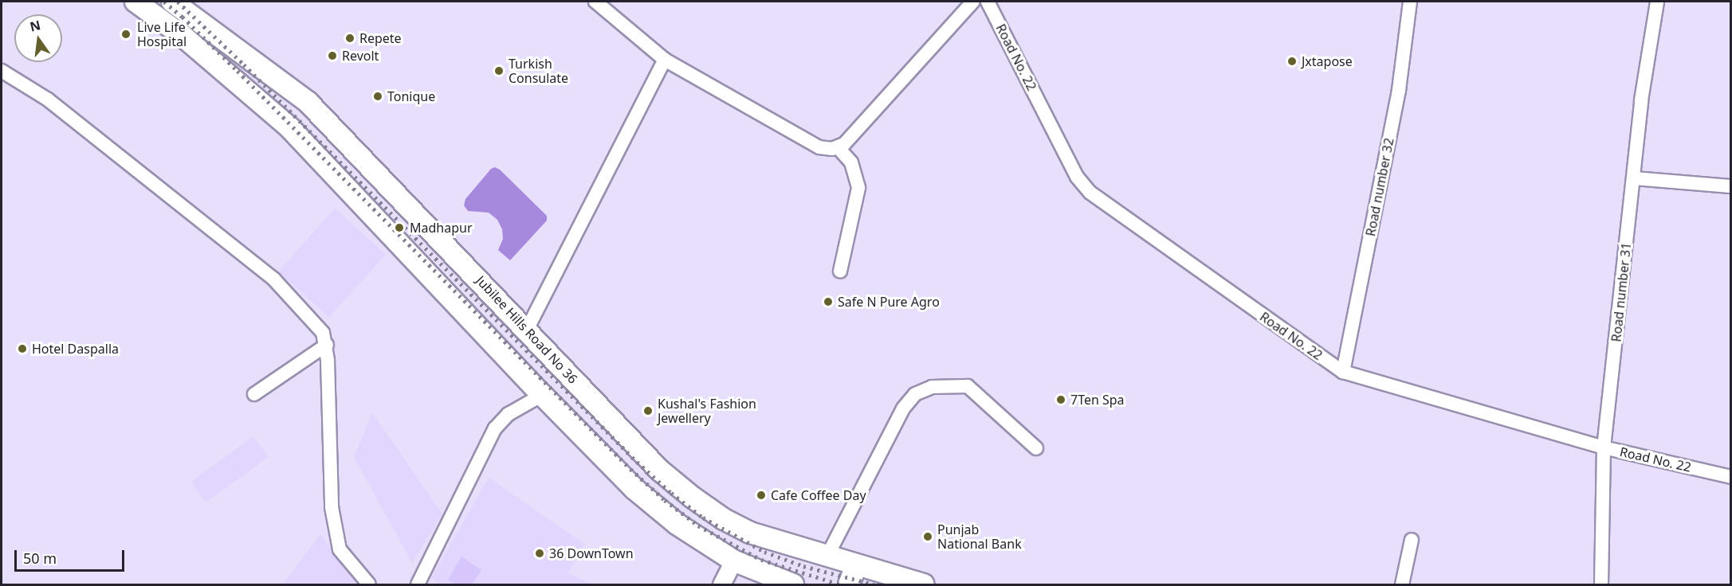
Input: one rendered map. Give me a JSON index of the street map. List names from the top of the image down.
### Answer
{
  "streets": {
    "main road": ["Jubilee Hills Road No 36"],
    "street": ["Road No. 22", "Road number 32", "Road number 31"]
  },
  "crossings": [
    ["Road No. 22", "Road number 32"],
    ["Road No. 22", "Road number 31"]
  ],
  "places": [
    "Live Life Hospital",
    "Repete",
    "Revolt",
    "Jxtapose",
    "Turkish Consulate",
    "Tonique",
    "Madhapur",
    "Safe N Pure Agro",
    "Hotel Daspalla",
    "7Ten Spa",
    "Kushal's Fashion Jewellery",
    "Cafe Coffee Day",
    "Punjab National Bank",
    "36 DownTown"
  ],
  "scale_bar": "50 m",
  "north": "top"
}
